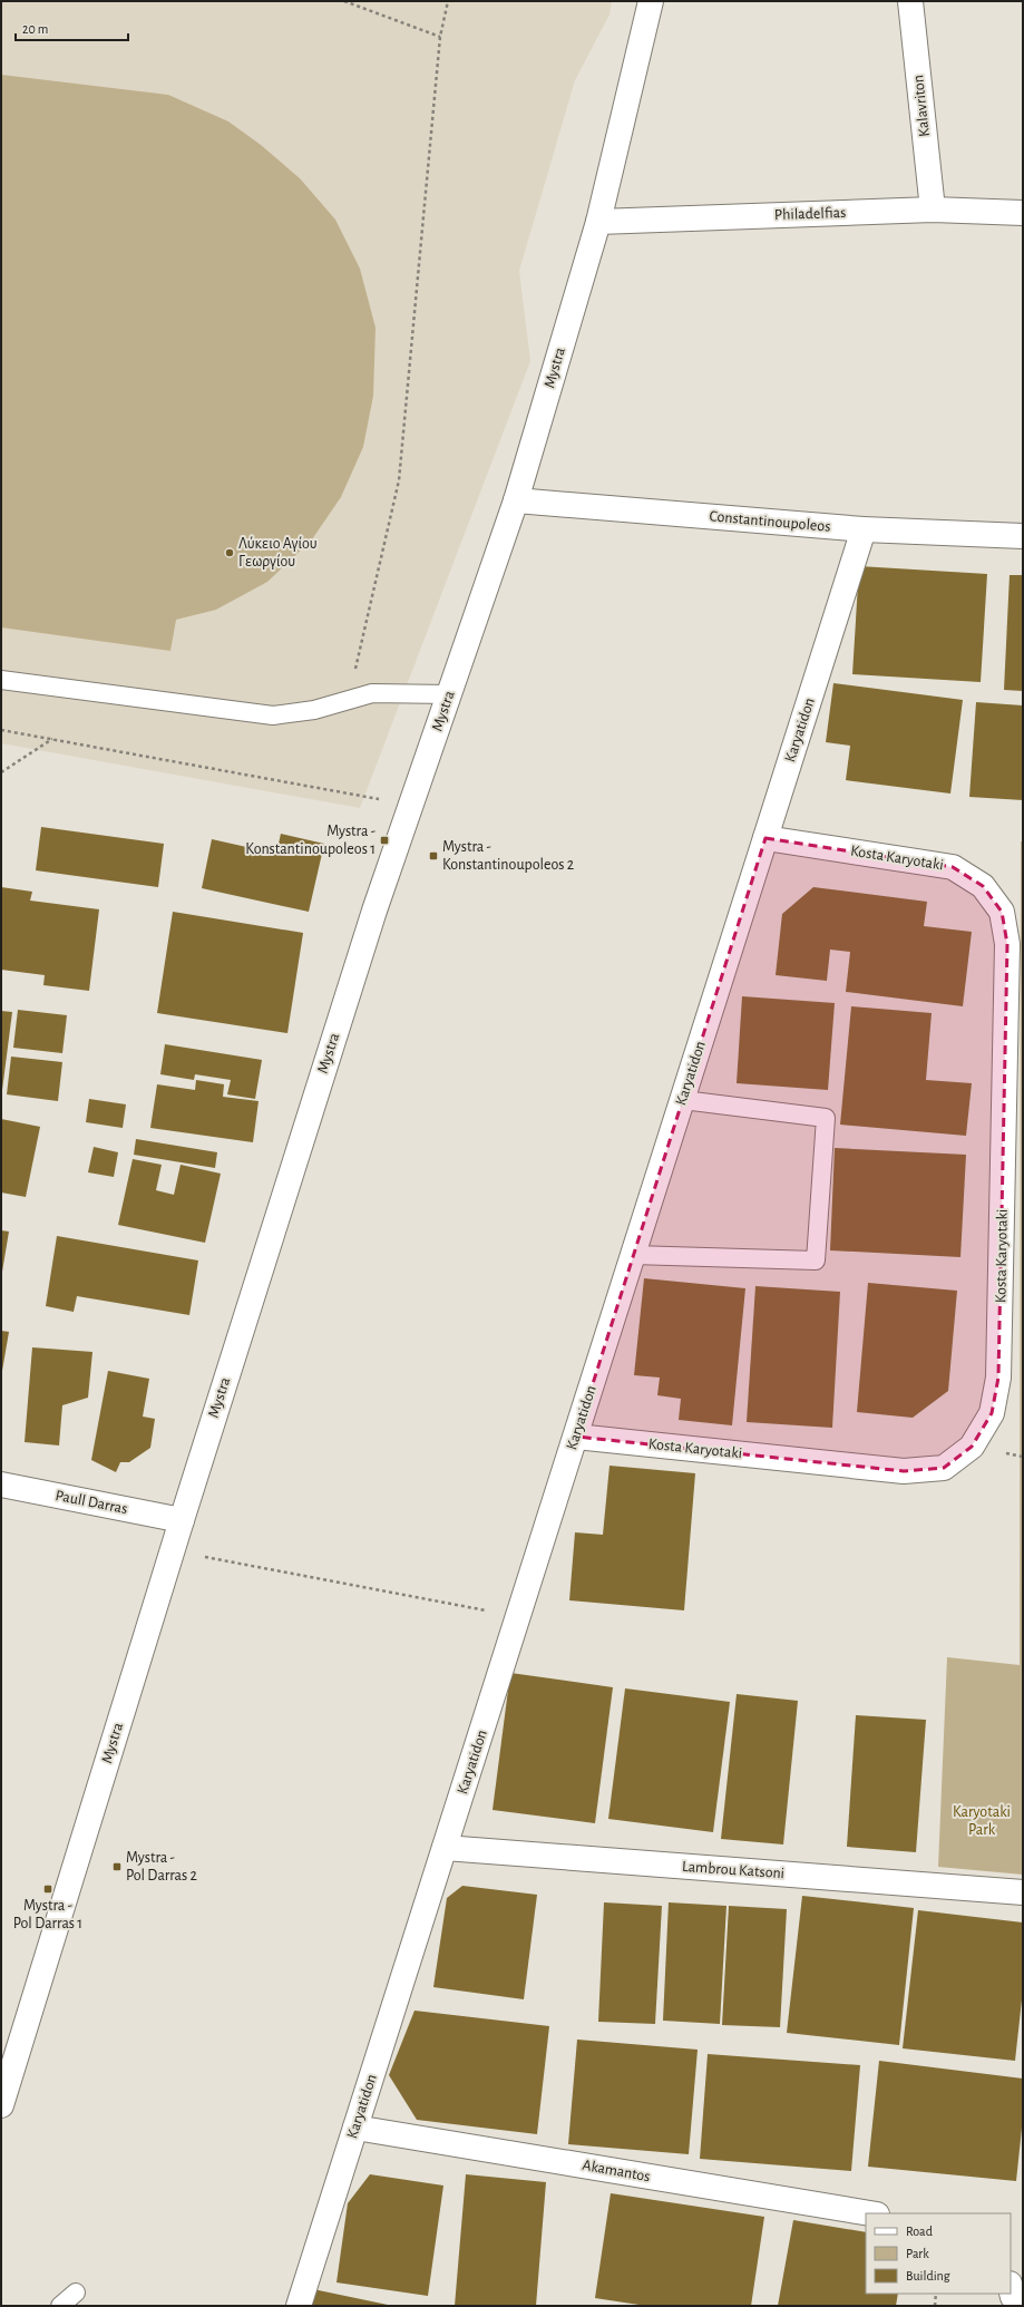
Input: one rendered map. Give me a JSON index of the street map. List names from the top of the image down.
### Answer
{
  "streets": {
    "street": [
      "Kalavriton",
      "Philadelfias",
      "Mystra",
      "Constantinoupoleos",
      "Karyatidon",
      "Kosta Karyotaki",
      "Paull Darras",
      "Lambrou Katsoni",
      "Akamantos"
    ]
  },
  "crossings": [
    ["Kalavriton", "Philadelfias"],
    ["Philadelfias", "Mystra"],
    ["Mystra", "Constantinoupoleos"],
    ["Mystra", "Paull Darras"],
    ["Constantinoupoleos", "Karyatidon"],
    ["Karyatidon", "Kosta Karyotaki"],
    ["Karyatidon", "Lambrou Katsoni"],
    ["Karyatidon", "Akamantos"]
  ],
  "parks": ["Karyotaki Park"],
  "places": {
    "other": ["Λύκειο Αγίου Γεωργίου"],
    "transit": [
      "Mystra - Konstantinoupoleos 1",
      "Mystra - Konstantinoupoleos 2",
      "Mystra - Pol Darras 2",
      "Mystra - Pol Darras 1"
    ]
  },
  "legend": ["Road", "Park", "Building"],
  "scale_bar": "20 m"
}
